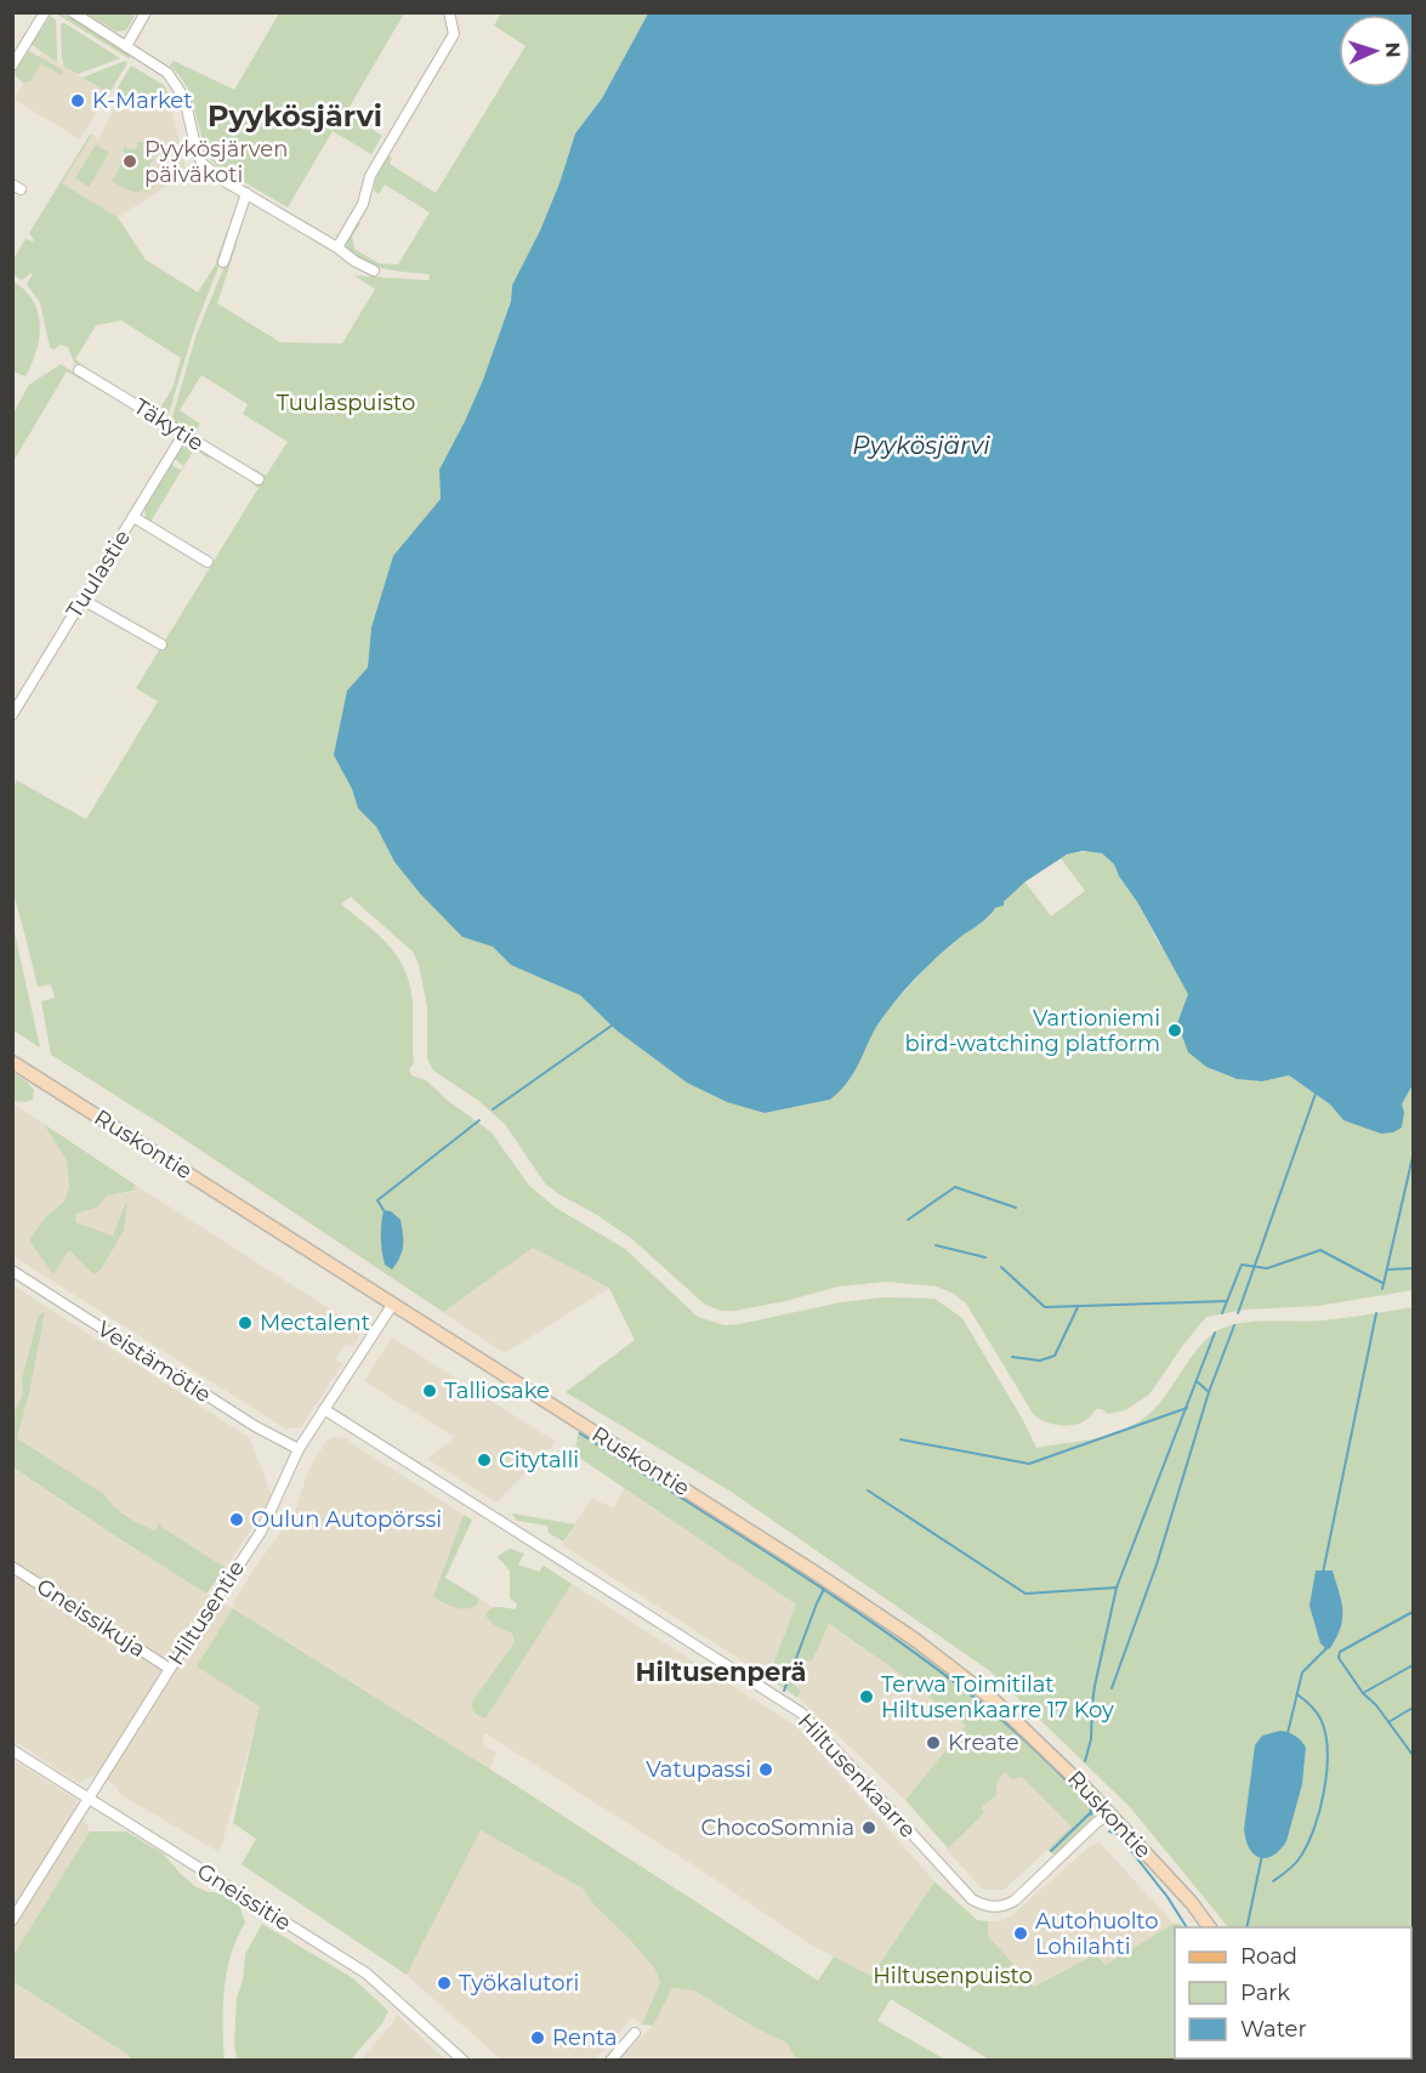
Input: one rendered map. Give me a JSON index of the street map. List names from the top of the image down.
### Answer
{
  "streets": {
    "main road": ["Ruskontie"],
    "street": [
      "Täkytie",
      "Tuulastie",
      "Veistämötie",
      "Hiltusentie",
      "Gneissikuja",
      "Hiltusenkaarre",
      "Gneissitie"
    ]
  },
  "crossings": [
    ["Täkytie", "Tuulastie"],
    ["Ruskontie", "Hiltusentie"],
    ["Ruskontie", "Hiltusenkaarre"],
    ["Veistämötie", "Hiltusentie"],
    ["Hiltusentie", "Gneissikuja"],
    ["Hiltusentie", "Hiltusenkaarre"],
    ["Hiltusentie", "Gneissitie"]
  ],
  "districts": ["Pyykösjärvi", "Hiltusenperä"],
  "water": ["Pyykösjärvi"],
  "parks": ["Tuulaspuisto", "Hiltusenpuisto"],
  "places": [
    "K-Market",
    "Pyykösjärven päiväkoti",
    "Vartioniemi bird-watching platform",
    "Mectalent",
    "Talliosake",
    "Citytalli",
    "Oulun Autopörssi",
    "Terwa Toimitilat Hiltusenkaarre 17 Koy",
    "Kreate",
    "Vatupassi",
    "ChocoSomnia",
    "Autohuolto Lohilahti",
    "Työkalutori",
    "Renta"
  ],
  "legend": ["Road", "Park", "Water"],
  "north": "right"
}
